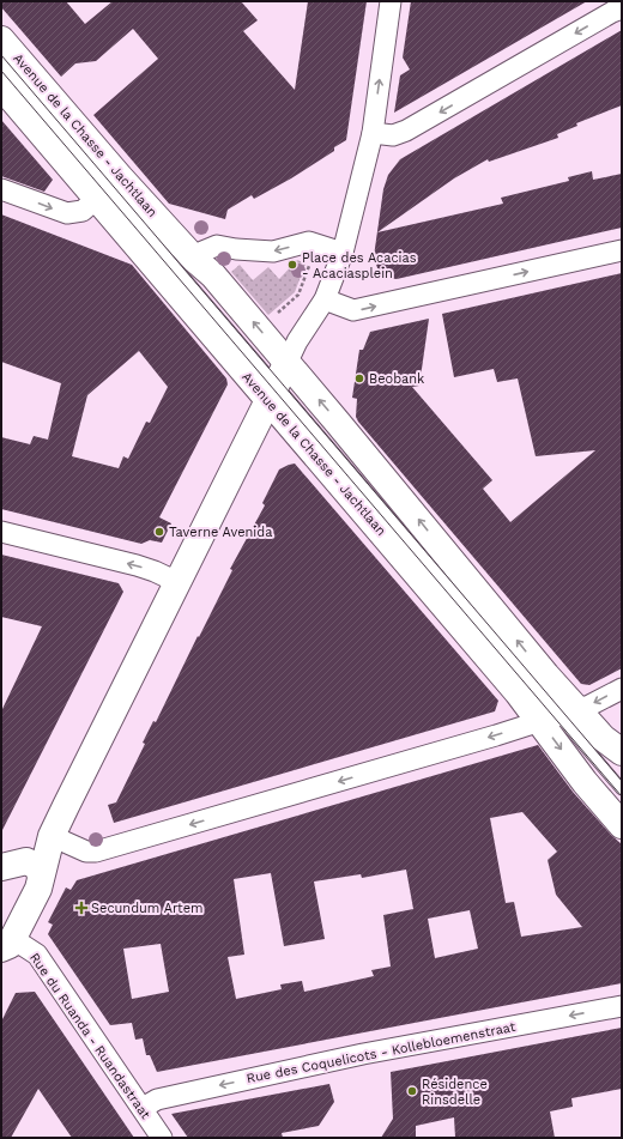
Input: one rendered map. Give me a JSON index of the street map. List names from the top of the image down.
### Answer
{
  "streets": {
    "street": ["Avenue de la Chasse - Jachtlaan", "Rue du Ruanda - Ruandastraat", "Rue des Coquelicots - Kollebloemenstraat"]
  },
  "crossings": [
    ["Rue du Ruanda - Ruandastraat", "Rue des Coquelicots - Kollebloemenstraat"]
  ],
  "one_way": ["Rue des Coquelicots - Kollebloemenstraat"],
  "places": {
    "other": [
      "Place des Acacias - Acaciasplein",
      "Beobank",
      "Taverne Avenida",
      "Résidence Rinsdelle"
    ],
    "health": ["Secundum Artem"]
  }
}
